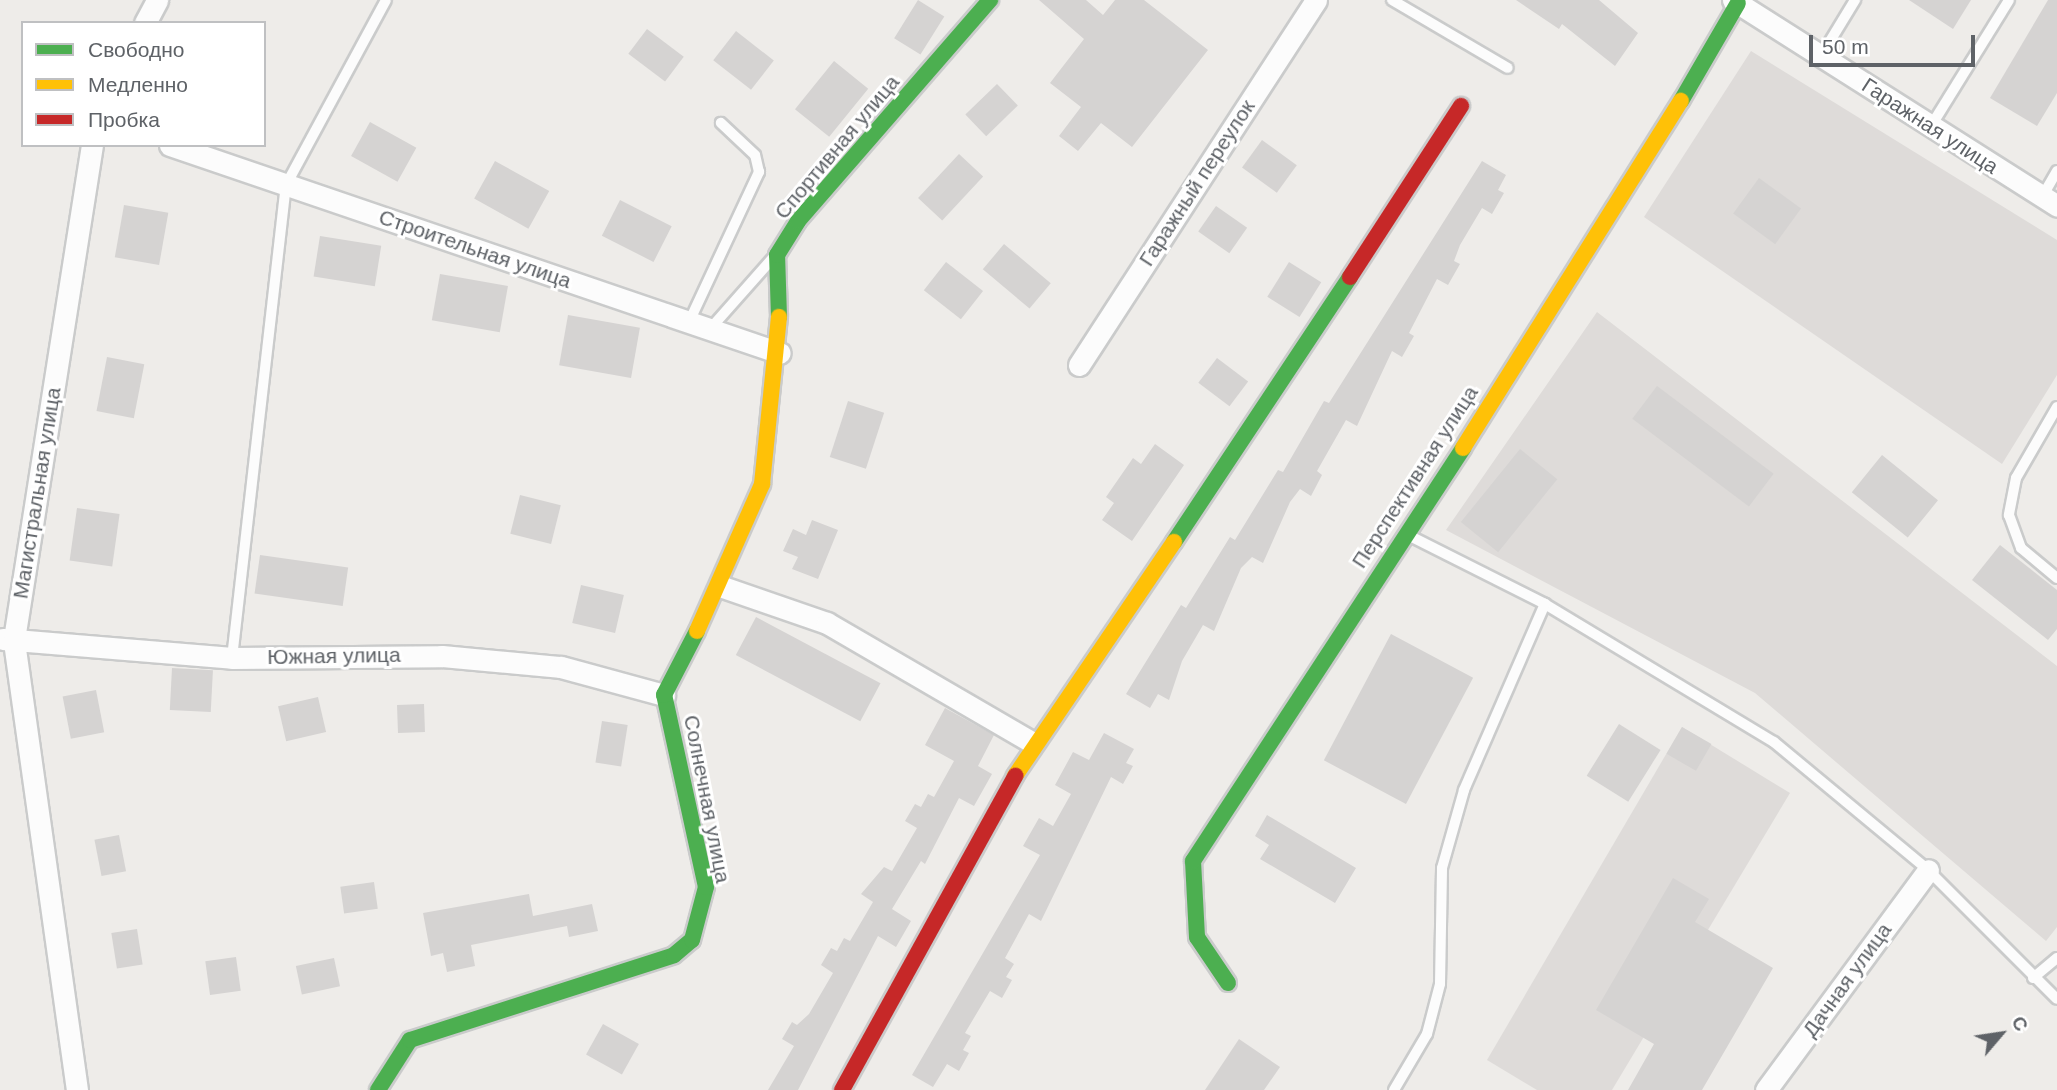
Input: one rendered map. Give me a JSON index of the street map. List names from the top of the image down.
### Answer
{
  "streets": {
    "street": [
      "Гаражная улица",
      "Спортивная улица",
      "Гаражный переулок",
      "Строительная улица",
      "Перспективная улица",
      "Магистральная улица",
      "Южная улица",
      "Солнечная улица",
      "Дачная улица"
    ]
  },
  "crossings": [
    ["Гаражная улица", "Перспективная улица"],
    ["Магистральная улица", "Южная улица"],
    ["Южная улица", "Солнечная улица"]
  ],
  "legend": ["Свободно", "Медленно", "Пробка"],
  "scale_bar": "50 m",
  "north": "top right"
}
